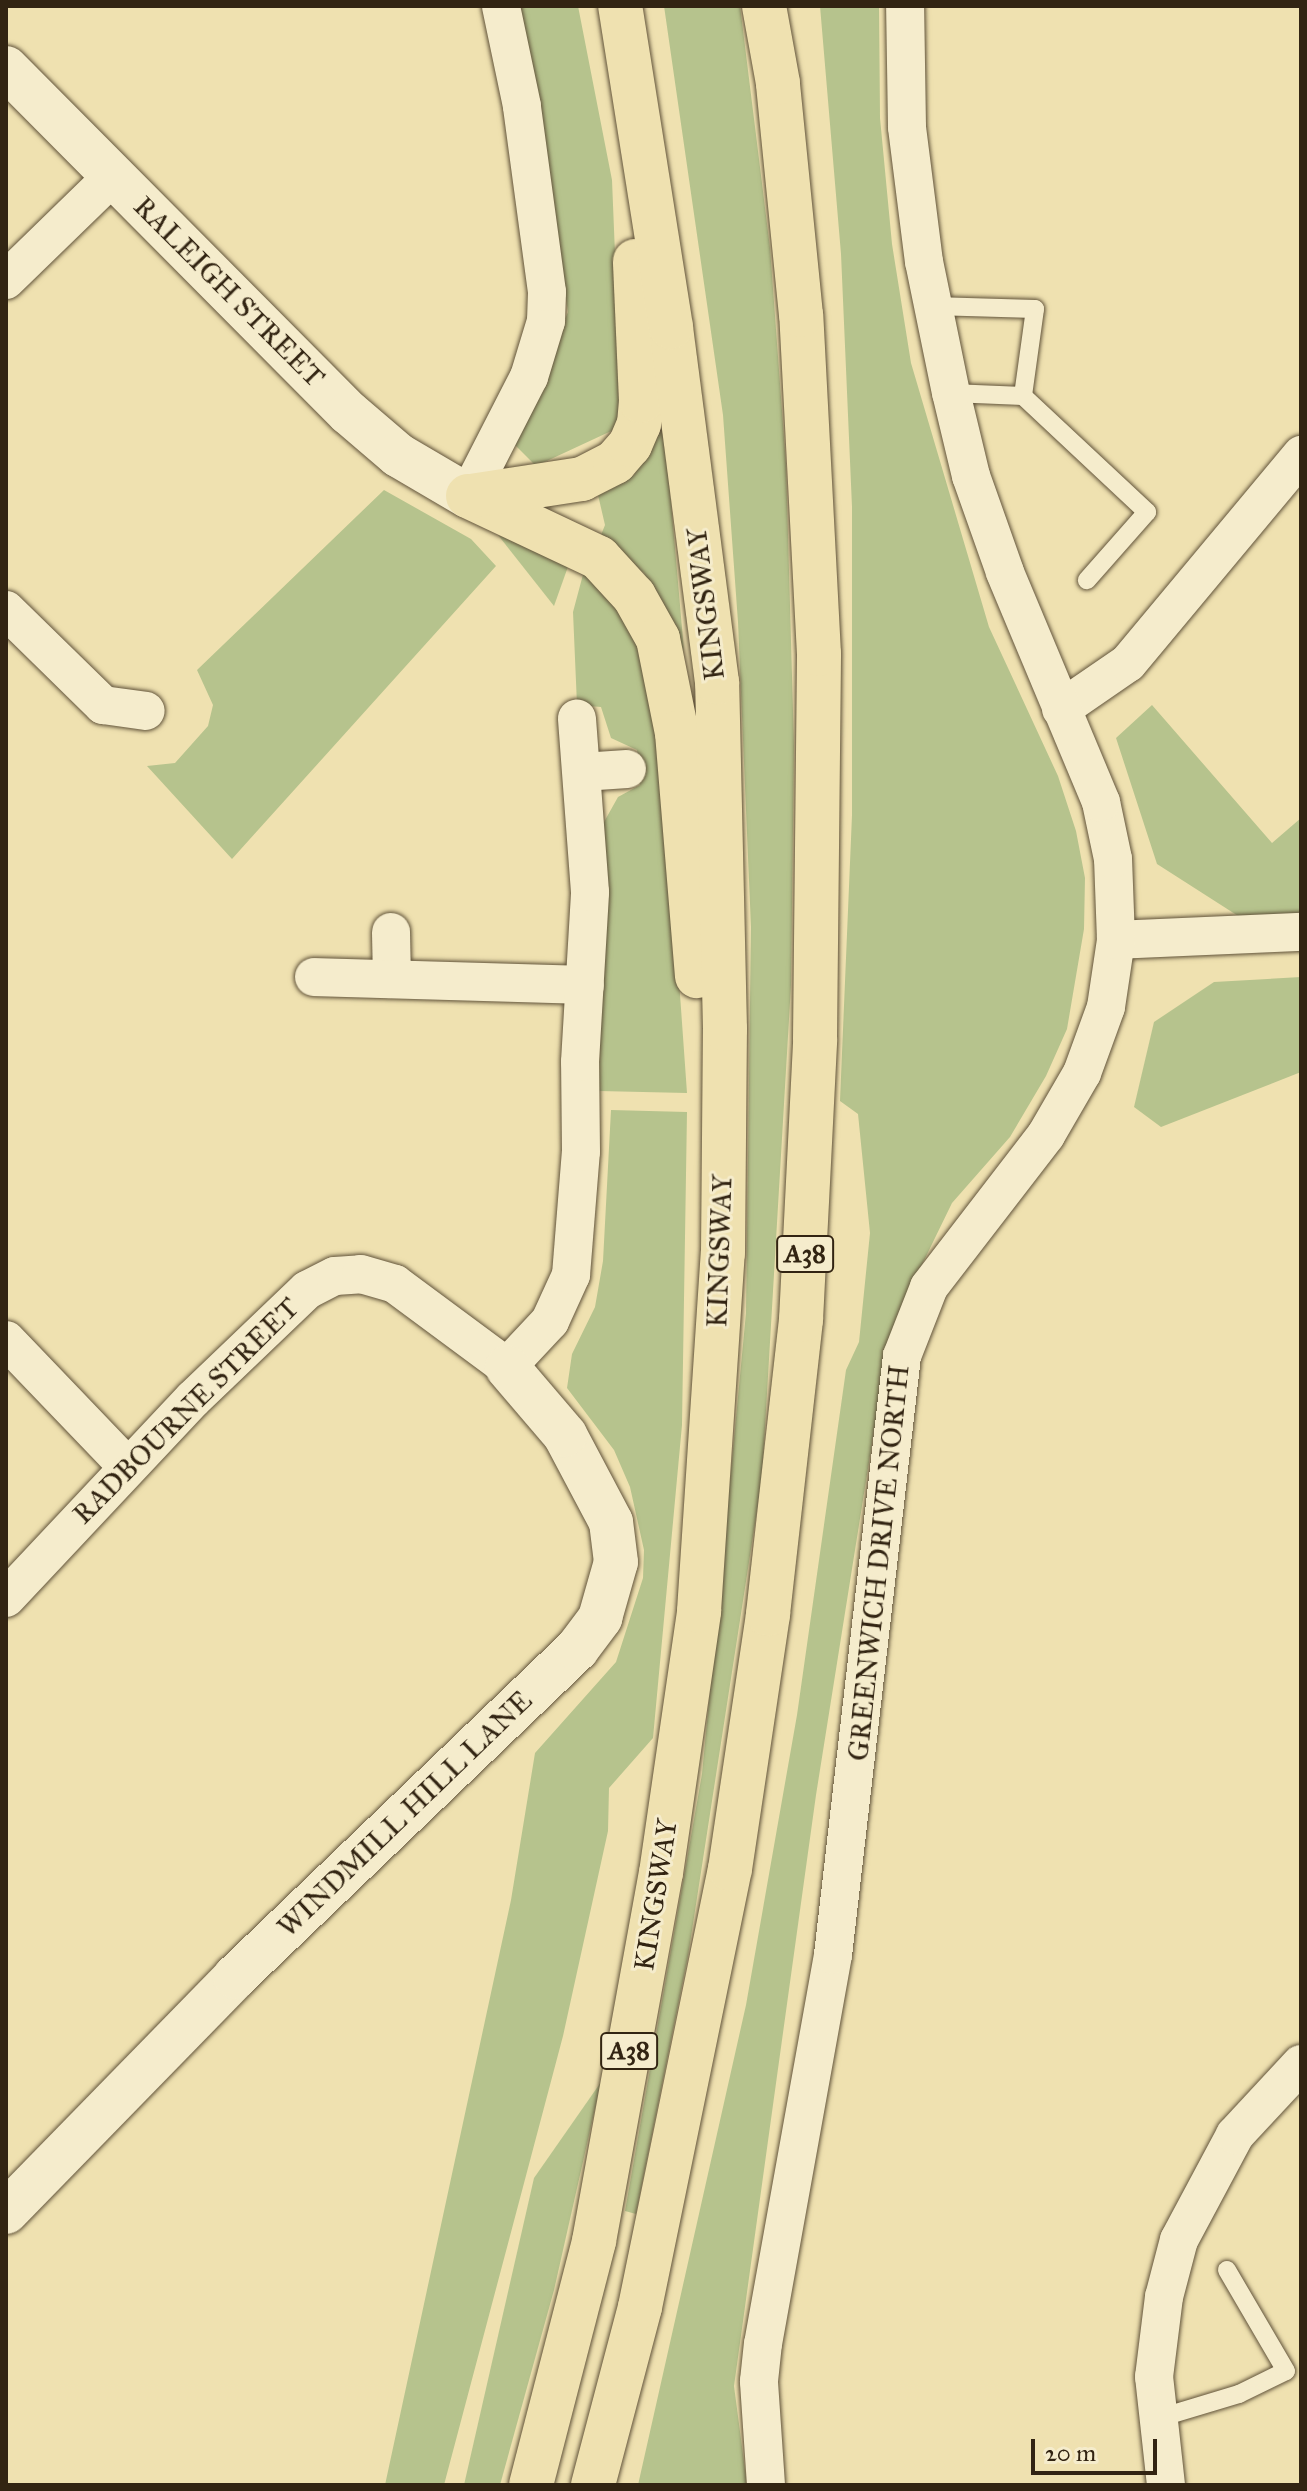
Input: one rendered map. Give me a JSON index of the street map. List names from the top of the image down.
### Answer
{
  "streets": {
    "highway": ["KINGSWAY", "A38"],
    "street": [
      "RALEIGH STREET",
      "RADBOURNE STREET",
      "GREENWICH DRIVE NORTH",
      "WINDMILL HILL LANE"
    ]
  },
  "crossings": [
    ["RADBOURNE STREET", "WINDMILL HILL LANE"]
  ],
  "scale_bar": "20 m"
}
